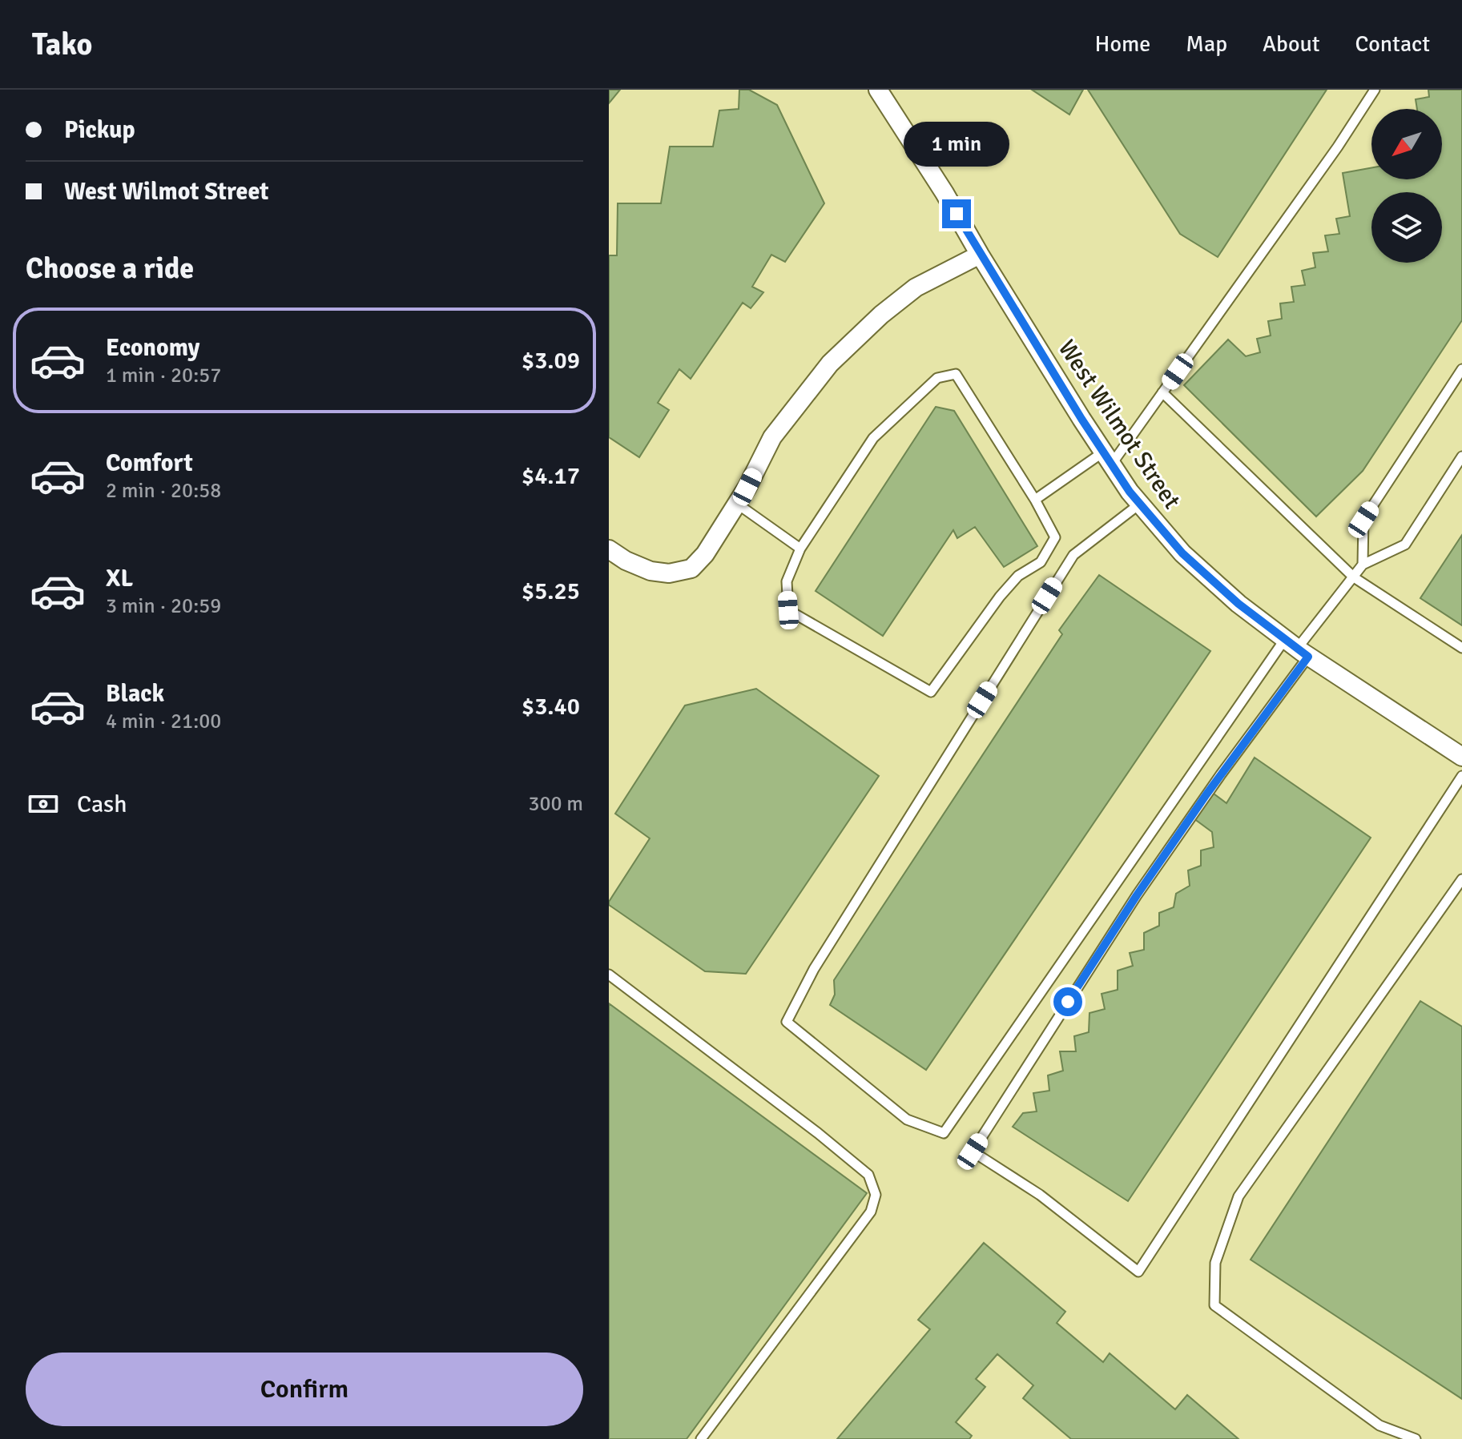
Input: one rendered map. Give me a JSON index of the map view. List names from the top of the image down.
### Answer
{
  "streets": {
    "street": ["West Wilmot Street"]
  },
  "north": "bottom left",
  "page": {
    "header": "Tako",
    "nav": [
      "Home",
      "Map",
      "About",
      "Contact"
    ],
    "banner": ["Pickup", "West Wilmot Street"],
    "bubble": "1 min",
    "heading": "Choose a ride",
    "list": [
      {
        "name": "Economy",
        "note": "1 min · 20:57",
        "value": "$3.09"
      },
      {
        "name": "Comfort",
        "note": "2 min · 20:58",
        "value": "$4.17"
      },
      {
        "name": "XL",
        "note": "3 min · 20:59",
        "value": "$5.25"
      },
      {
        "name": "Black",
        "note": "4 min · 21:00",
        "value": "$3.40"
      }
    ],
    "pay": ["Cash", "300 m"],
    "buttons": "Confirm"
  }
}
